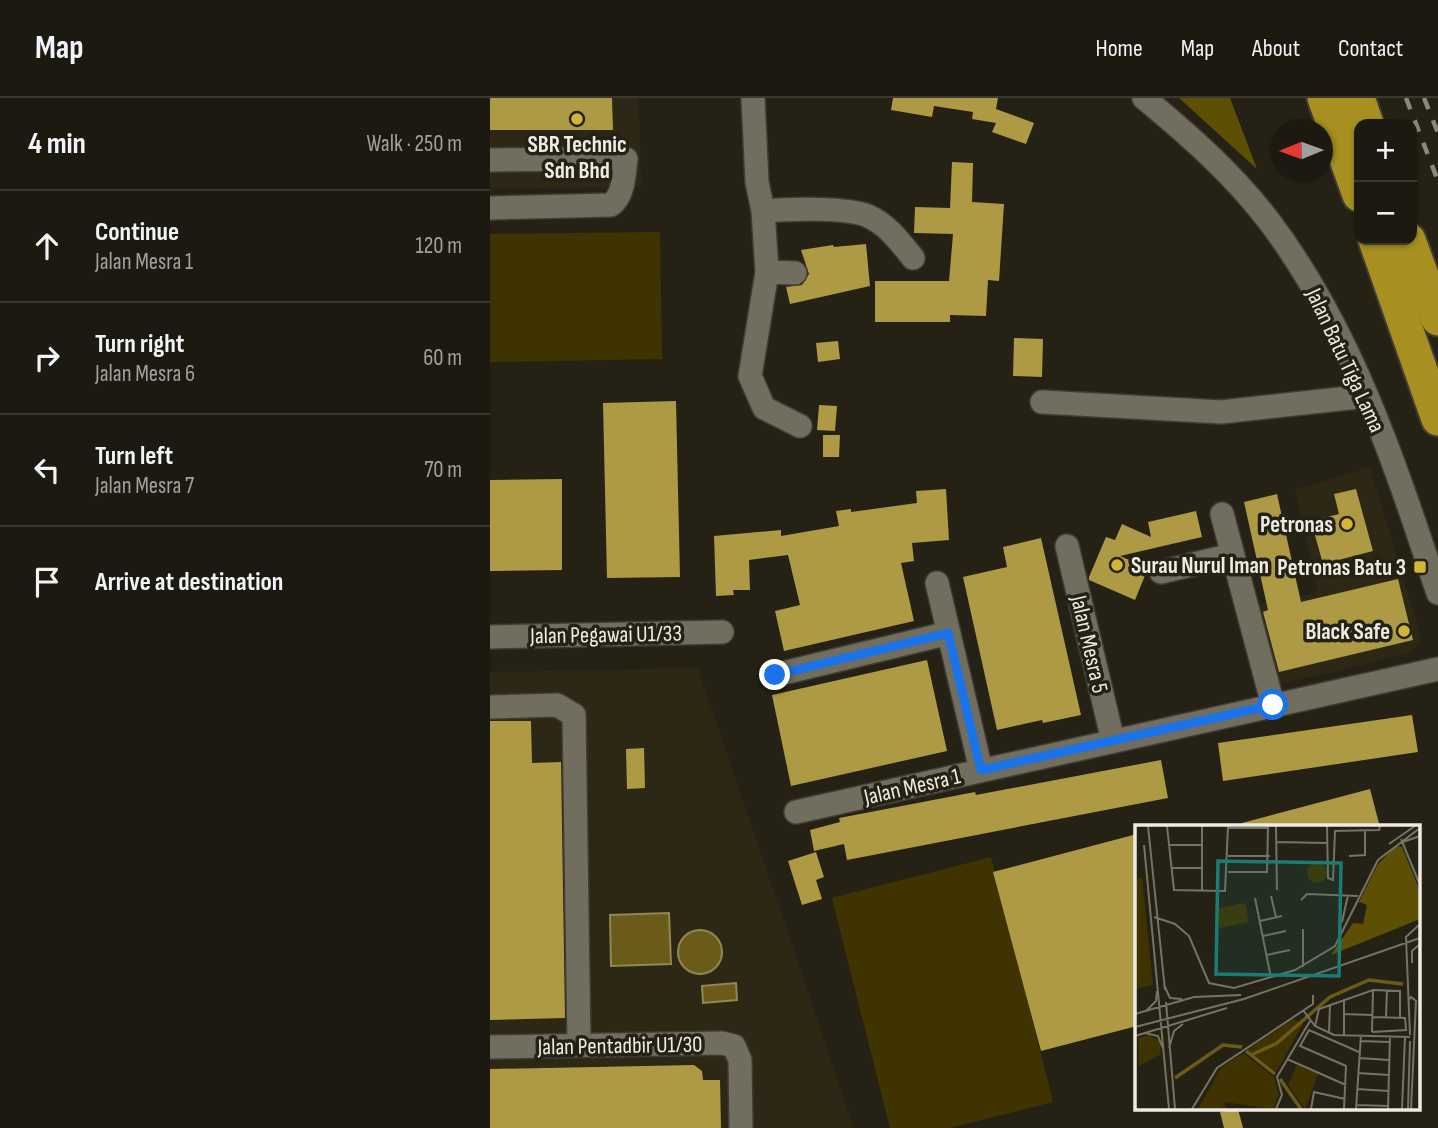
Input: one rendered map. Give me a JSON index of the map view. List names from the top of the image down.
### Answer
{
  "streets": {
    "street": [
      "Jalan Batu Tiga Lama",
      "Jalan Pegawai U1/33",
      "Jalan Mesra 5",
      "Jalan Mesra 1",
      "Jalan Pentadbir U1/30"
    ]
  },
  "crossings": [
    ["Jalan Mesra 5", "Jalan Mesra 1"]
  ],
  "places": {
    "other": [
      "SBR Technic Sdn Bhd",
      "Petronas",
      "Surau Nurul Iman",
      "Black Safe"
    ],
    "transit": ["Petronas Batu 3"]
  },
  "north": "left",
  "page": {
    "header": "Map",
    "nav": [
      "Home",
      "Map",
      "About",
      "Contact"
    ],
    "heading": ["4 min", "Walk · 250 m"],
    "map_buttons": ["+", "−"],
    "list": [
      ["Continue", "Jalan Mesra 1", "120 m"],
      ["Turn right", "Jalan Mesra 6", "60 m"],
      ["Turn left", "Jalan Mesra 7", "70 m"],
      "Arrive at destination"
    ]
  }
}
